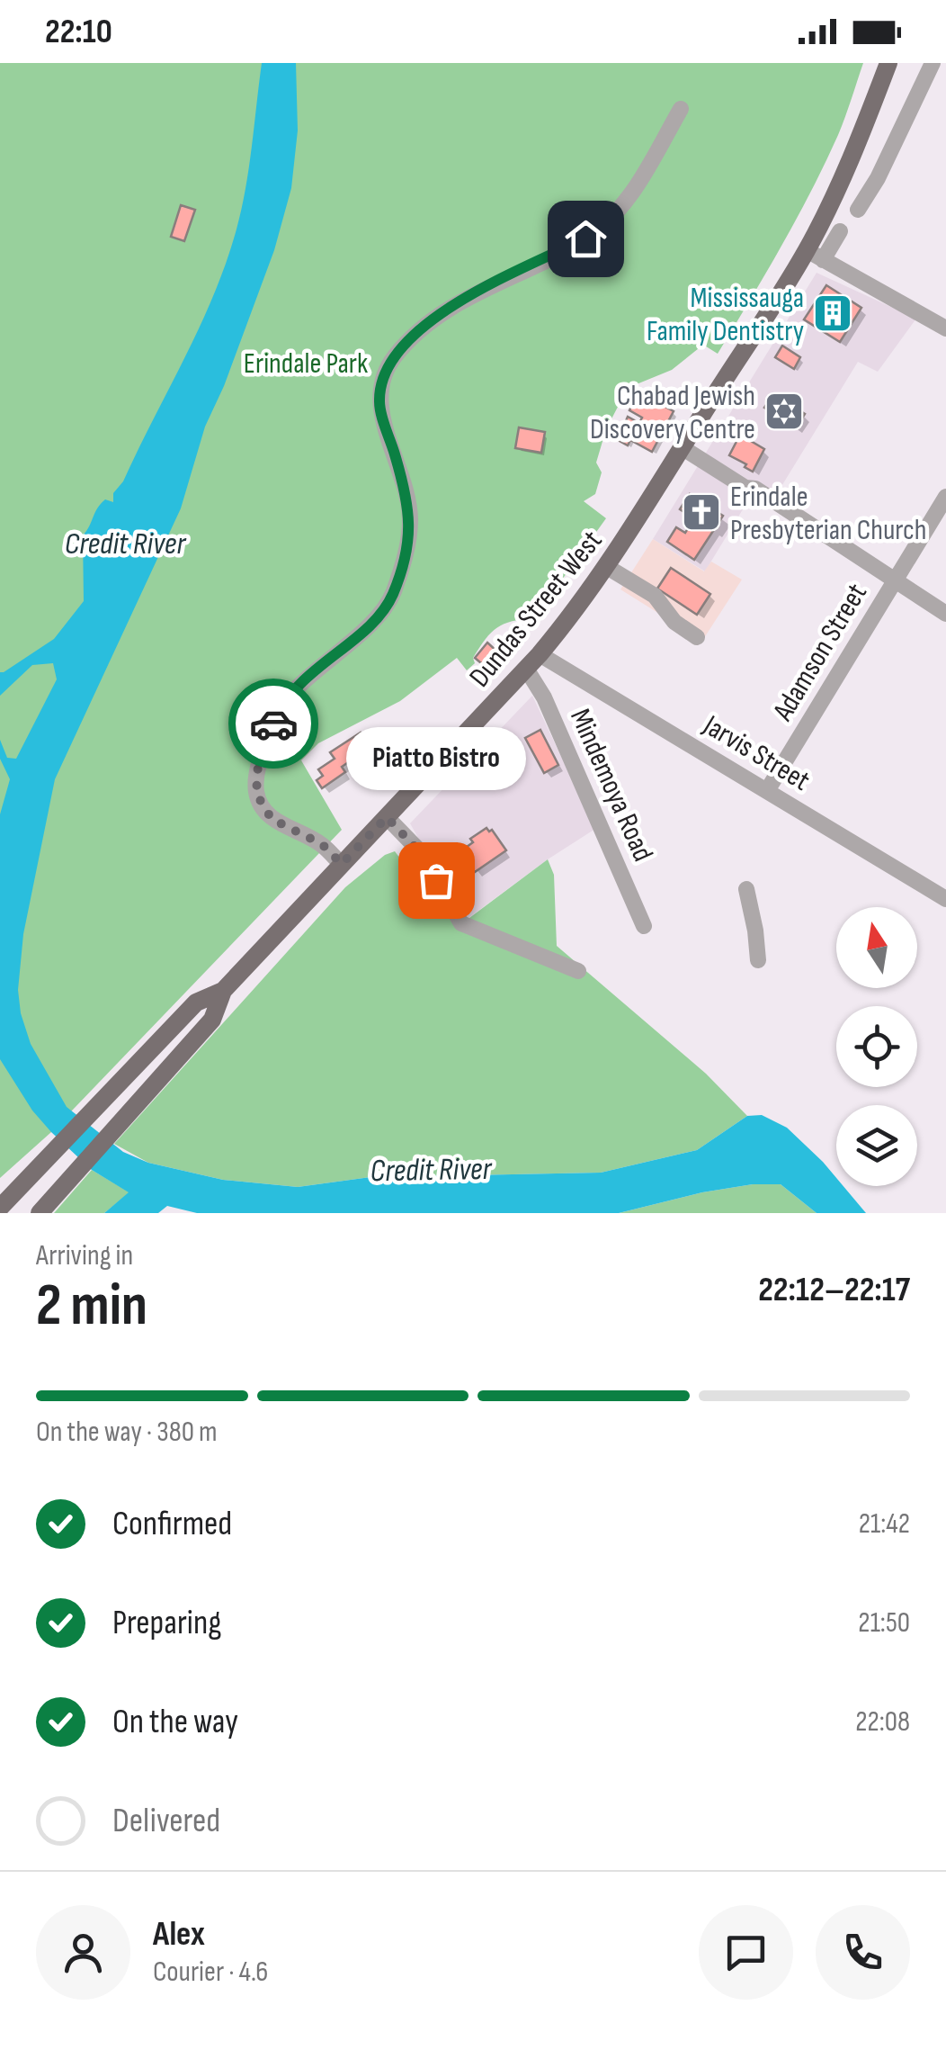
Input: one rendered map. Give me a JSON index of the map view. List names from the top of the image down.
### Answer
{
  "streets": {
    "main road": ["Dundas Street West"],
    "street": ["Adamson Street", "Jarvis Street", "Mindemoya Road"]
  },
  "crossings": [
    ["Dundas Street West", "Jarvis Street"],
    ["Dundas Street West", "Mindemoya Road"],
    ["Adamson Street", "Jarvis Street"],
    ["Jarvis Street", "Mindemoya Road"]
  ],
  "water": ["Credit River"],
  "parks": ["Erindale Park"],
  "places": {
    "building": ["Mississauga Family Dentistry"],
    "synagogue": ["Chabad Jewish Discovery Centre"],
    "church": ["Erindale Presbyterian Church"],
    "other": ["Piatto Bistro"]
  },
  "north": "top",
  "page": {
    "status": "22:10",
    "bubble": "Piatto Bistro",
    "heading": ["2 min", "Arriving in", "22:12–22:17"],
    "panel": ["Alex", "Courier · 4.6"],
    "bar": "On the way · 380 m",
    "list": [
      ["Confirmed", "21:42"],
      ["Preparing", "21:50"],
      ["On the way", "22:08"],
      "Delivered"
    ]
  }
}
